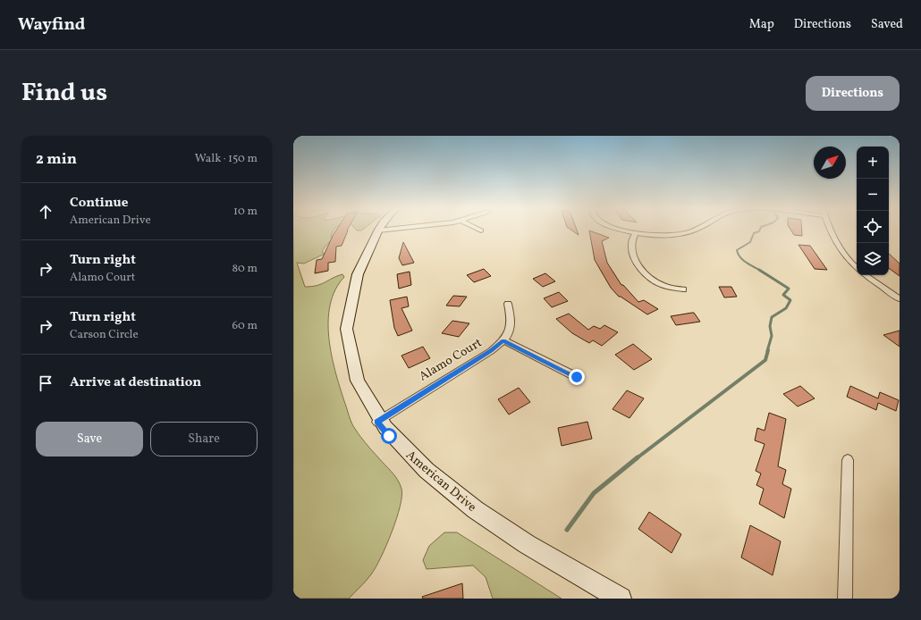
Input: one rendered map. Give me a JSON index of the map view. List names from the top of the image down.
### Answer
{
  "streets": {
    "street": ["Alamo Court", "American Drive"]
  },
  "crossings": [
    ["Alamo Court", "American Drive"]
  ],
  "north": "top right",
  "page": {
    "header": "Wayfind",
    "nav": ["Map", "Directions", "Saved"],
    "title": "Find us",
    "buttons": [
      "Directions",
      ["Save", "Share"]
    ],
    "heading": ["2 min", "Walk · 150 m"],
    "map_buttons": ["+", "−"],
    "list": [
      ["Continue", "American Drive", "10 m"],
      ["Turn right", "Alamo Court", "80 m"],
      ["Turn right", "Carson Circle", "60 m"],
      "Arrive at destination"
    ]
  }
}
